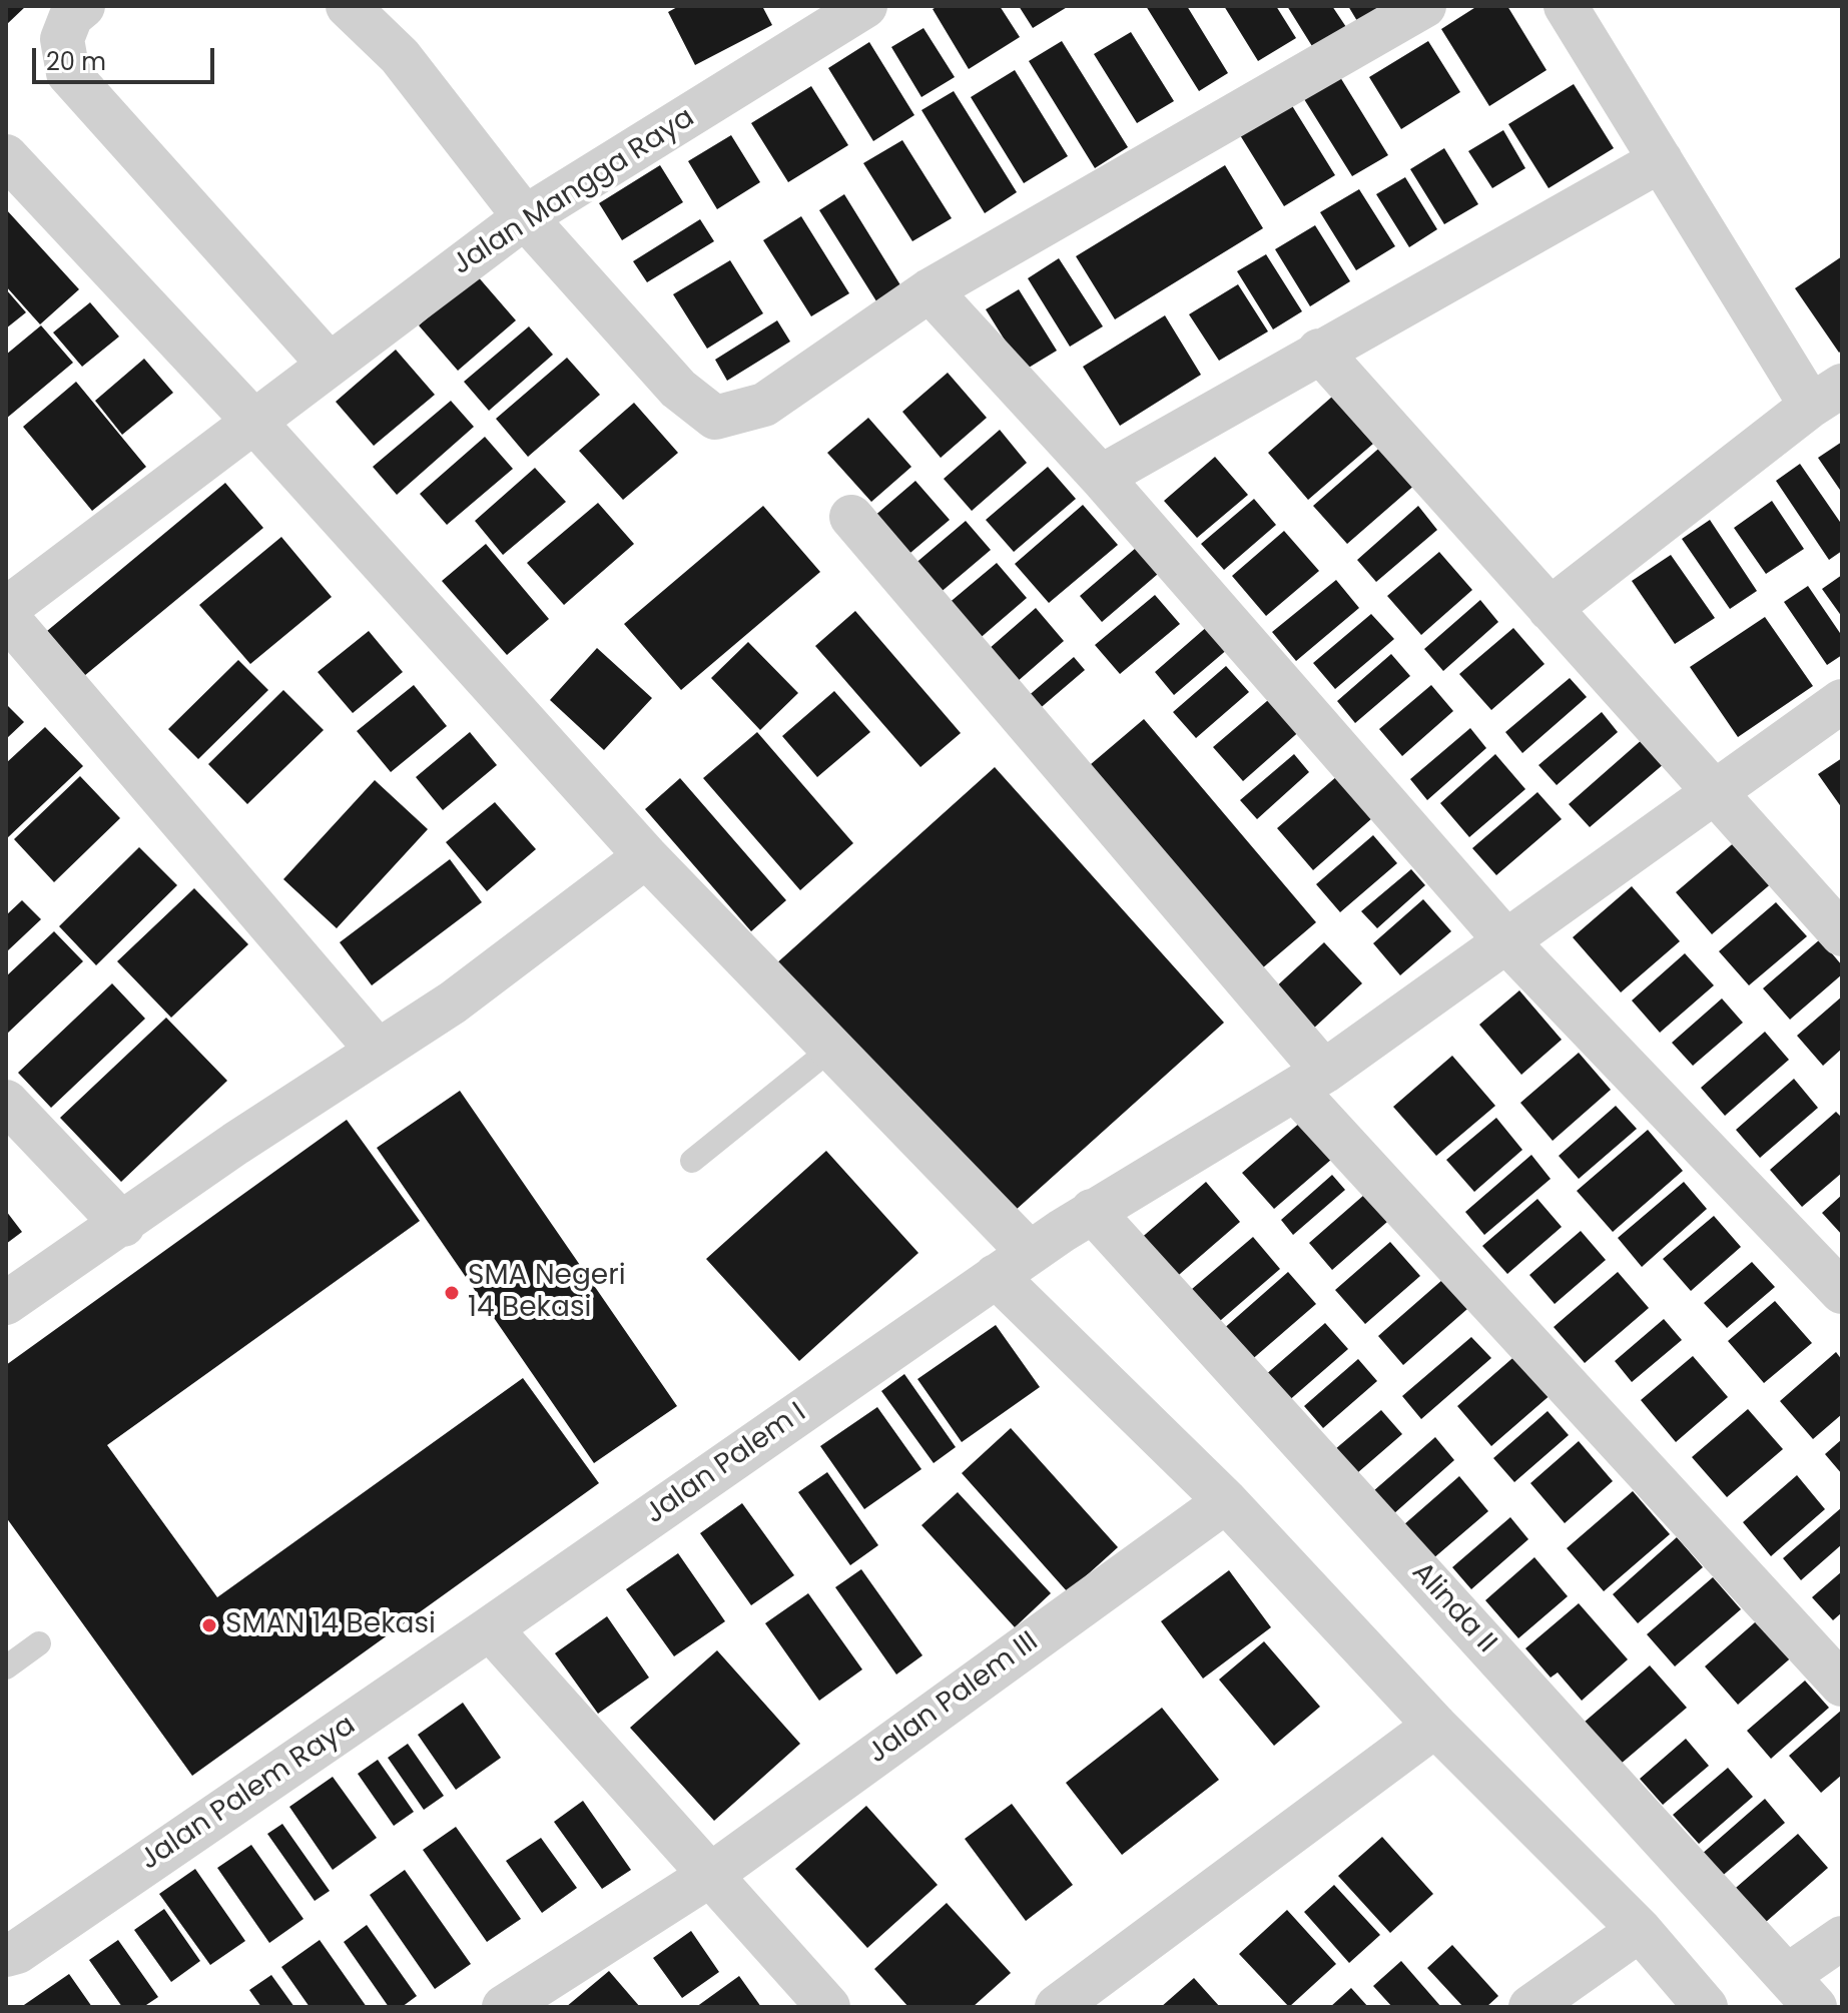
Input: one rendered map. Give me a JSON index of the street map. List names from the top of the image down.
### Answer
{
  "streets": {
    "street": [
      "Jalan Mangga Raya",
      "Jalan Palem I",
      "Alinda II",
      "Jalan Palem III",
      "Jalan Palem Raya"
    ]
  },
  "crossings": [
    ["Jalan Palem I", "Alinda II"],
    ["Jalan Palem I", "Jalan Palem Raya"]
  ],
  "places": ["SMA Negeri 14 Bekasi", "SMAN 14 Bekasi"],
  "scale_bar": "20 m"
}
